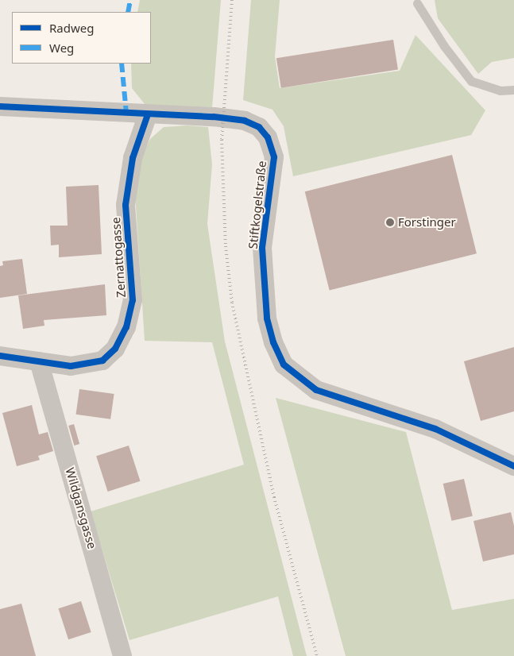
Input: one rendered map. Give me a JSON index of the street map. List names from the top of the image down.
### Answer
{
  "streets": {
    "street": ["Stiftkogelstraße", "Zernattogasse", "Wildgansgasse"]
  },
  "crossings": [
    ["Stiftkogelstraße", "Zernattogasse"],
    ["Zernattogasse", "Wildgansgasse"]
  ],
  "places": ["Forstinger"],
  "legend": ["Radweg", "Weg"]
}
